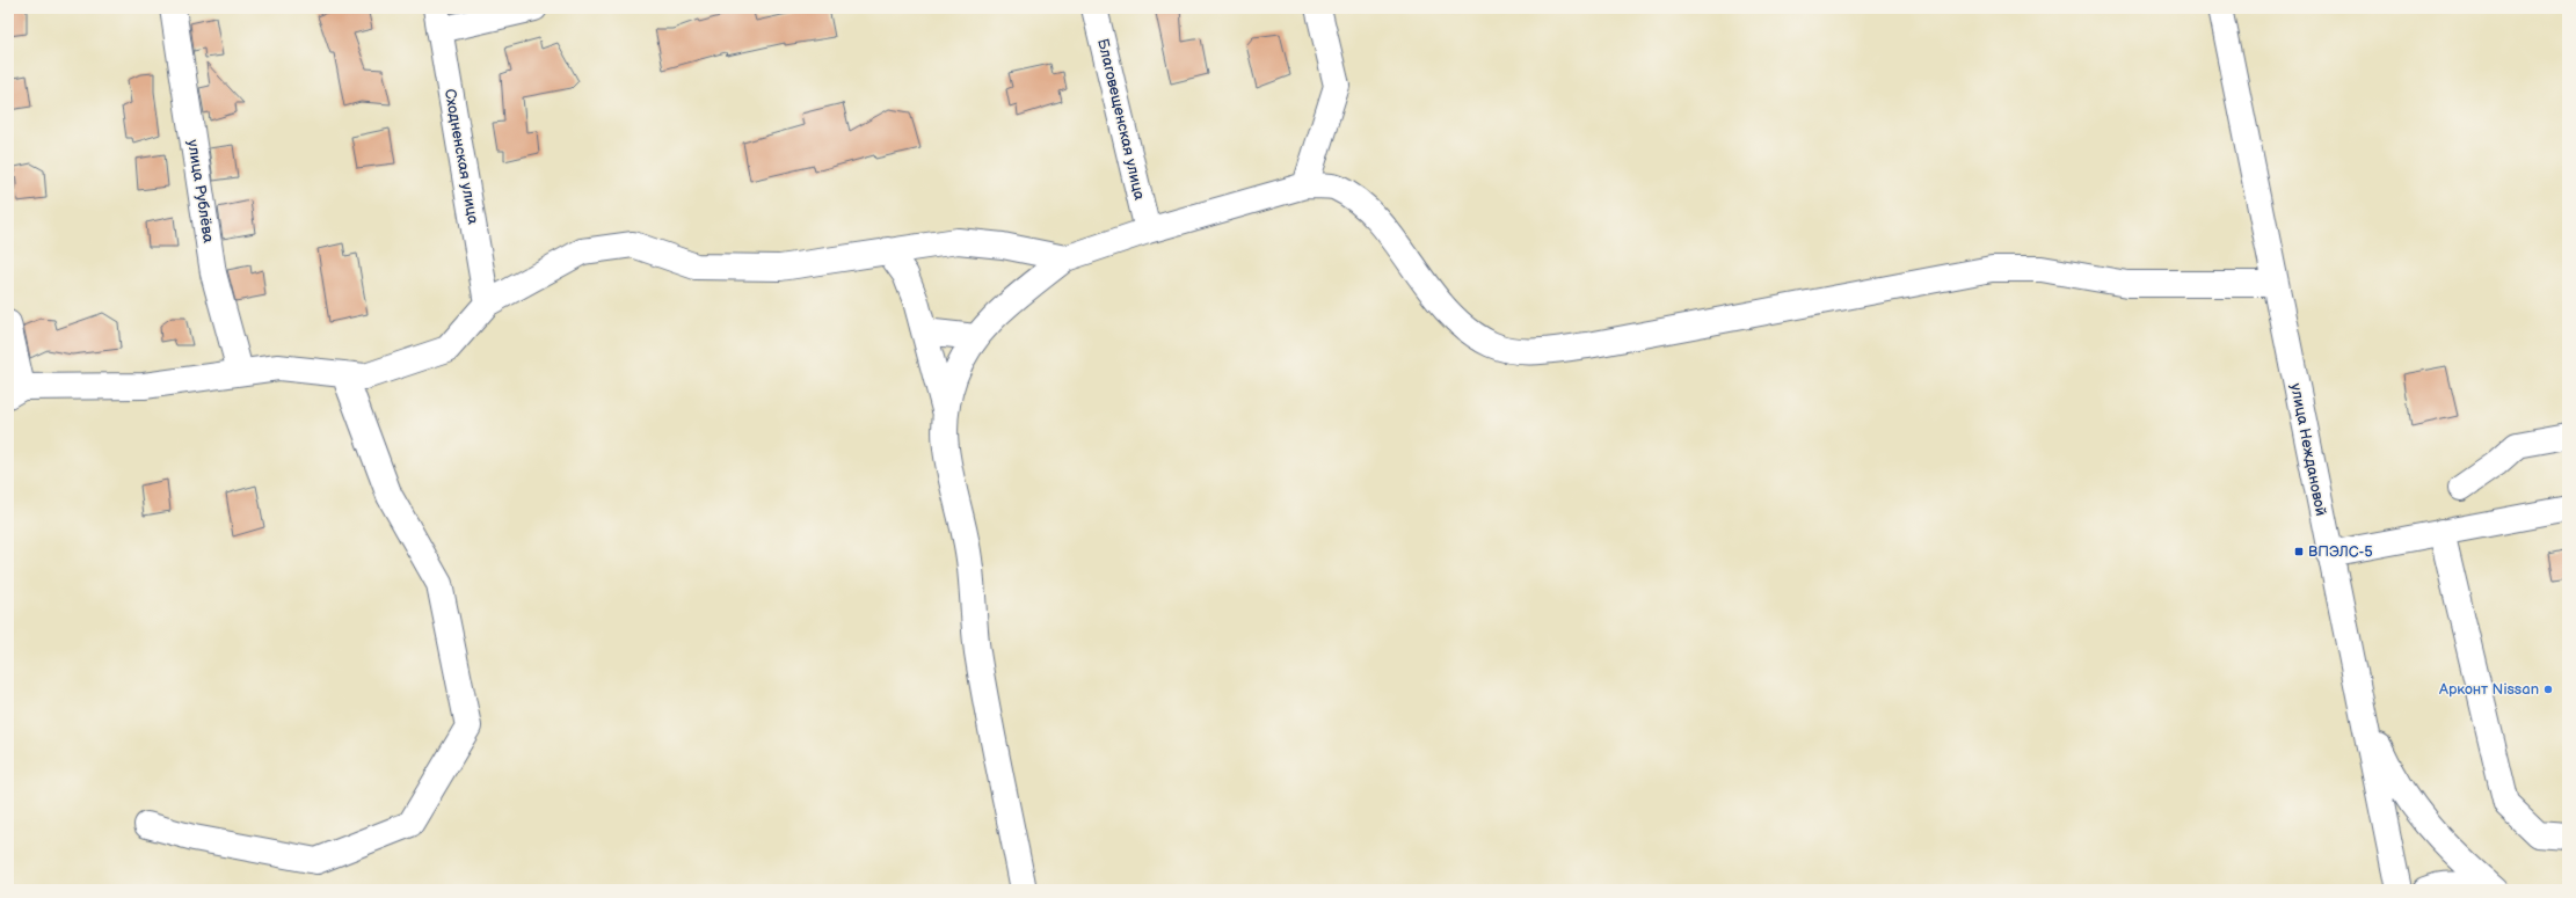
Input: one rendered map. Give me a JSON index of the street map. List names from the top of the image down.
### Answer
{
  "streets": {
    "main road": [
      "Благовещенская улица",
      "Сходненская улица",
      "улица Рублёва",
      "улица Неждановой"
    ]
  },
  "places": {
    "transit": ["ВПЭЛС-5"],
    "other": ["Арконт Nissan"]
  }
}
